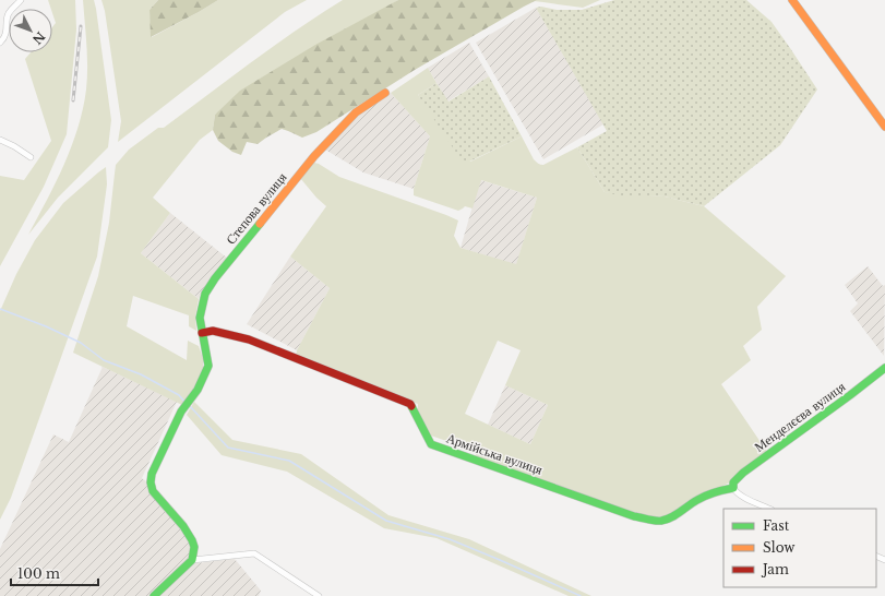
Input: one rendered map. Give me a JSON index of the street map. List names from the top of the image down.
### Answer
{
  "streets": {
    "street": ["Степова вулиця", "Менделєєва вулиця", "Армійська вулиця"]
  },
  "crossings": [
    ["Степова вулиця", "Армійська вулиця"],
    ["Менделєєва вулиця", "Армійська вулиця"]
  ],
  "legend": ["Fast", "Slow", "Jam"],
  "scale_bar": "100 m",
  "north": "bottom right"
}
